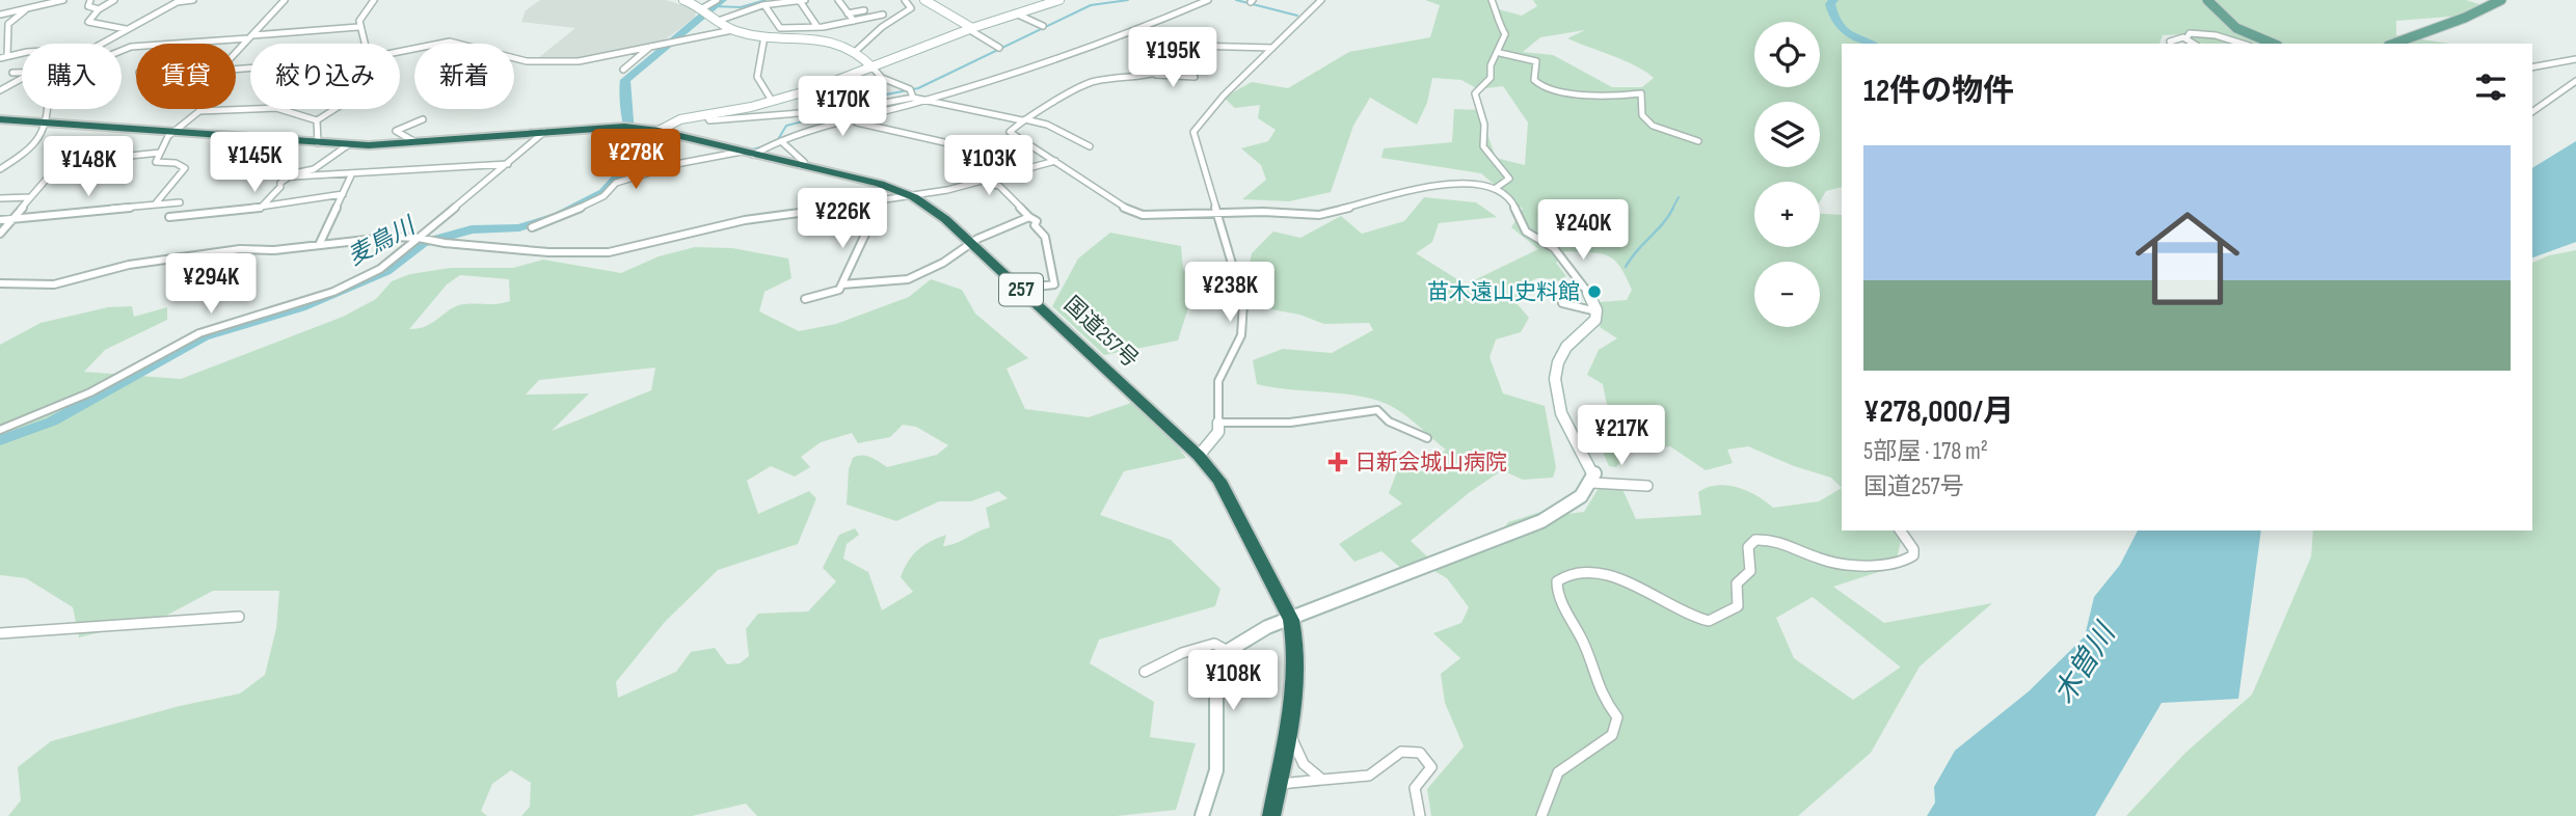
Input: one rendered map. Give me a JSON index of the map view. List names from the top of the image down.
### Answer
{
  "streets": {
    "highway": ["257", "国道257号"]
  },
  "water": ["麦鳥川", "木曽川"],
  "places": {
    "other": ["苗木遠山史料館"],
    "health": ["日新会城山病院"]
  },
  "page": {
    "map_buttons": ["+", "−"],
    "price": [
      "¥195K",
      "¥170K",
      "¥278K",
      "¥145K",
      "¥103K",
      "¥148K",
      "¥226K",
      "¥240K",
      "¥294K",
      "¥238K",
      "¥217K",
      "¥108K"
    ],
    "chip": [
      "購入",
      "賃貸",
      "絞り込み",
      "新着"
    ],
    "heading": "12件の物件",
    "list": [
      {
        "name": "¥278,000/月",
        "note": "5部屋 · 178 m² · 国道257号"
      }
    ]
  }
}
